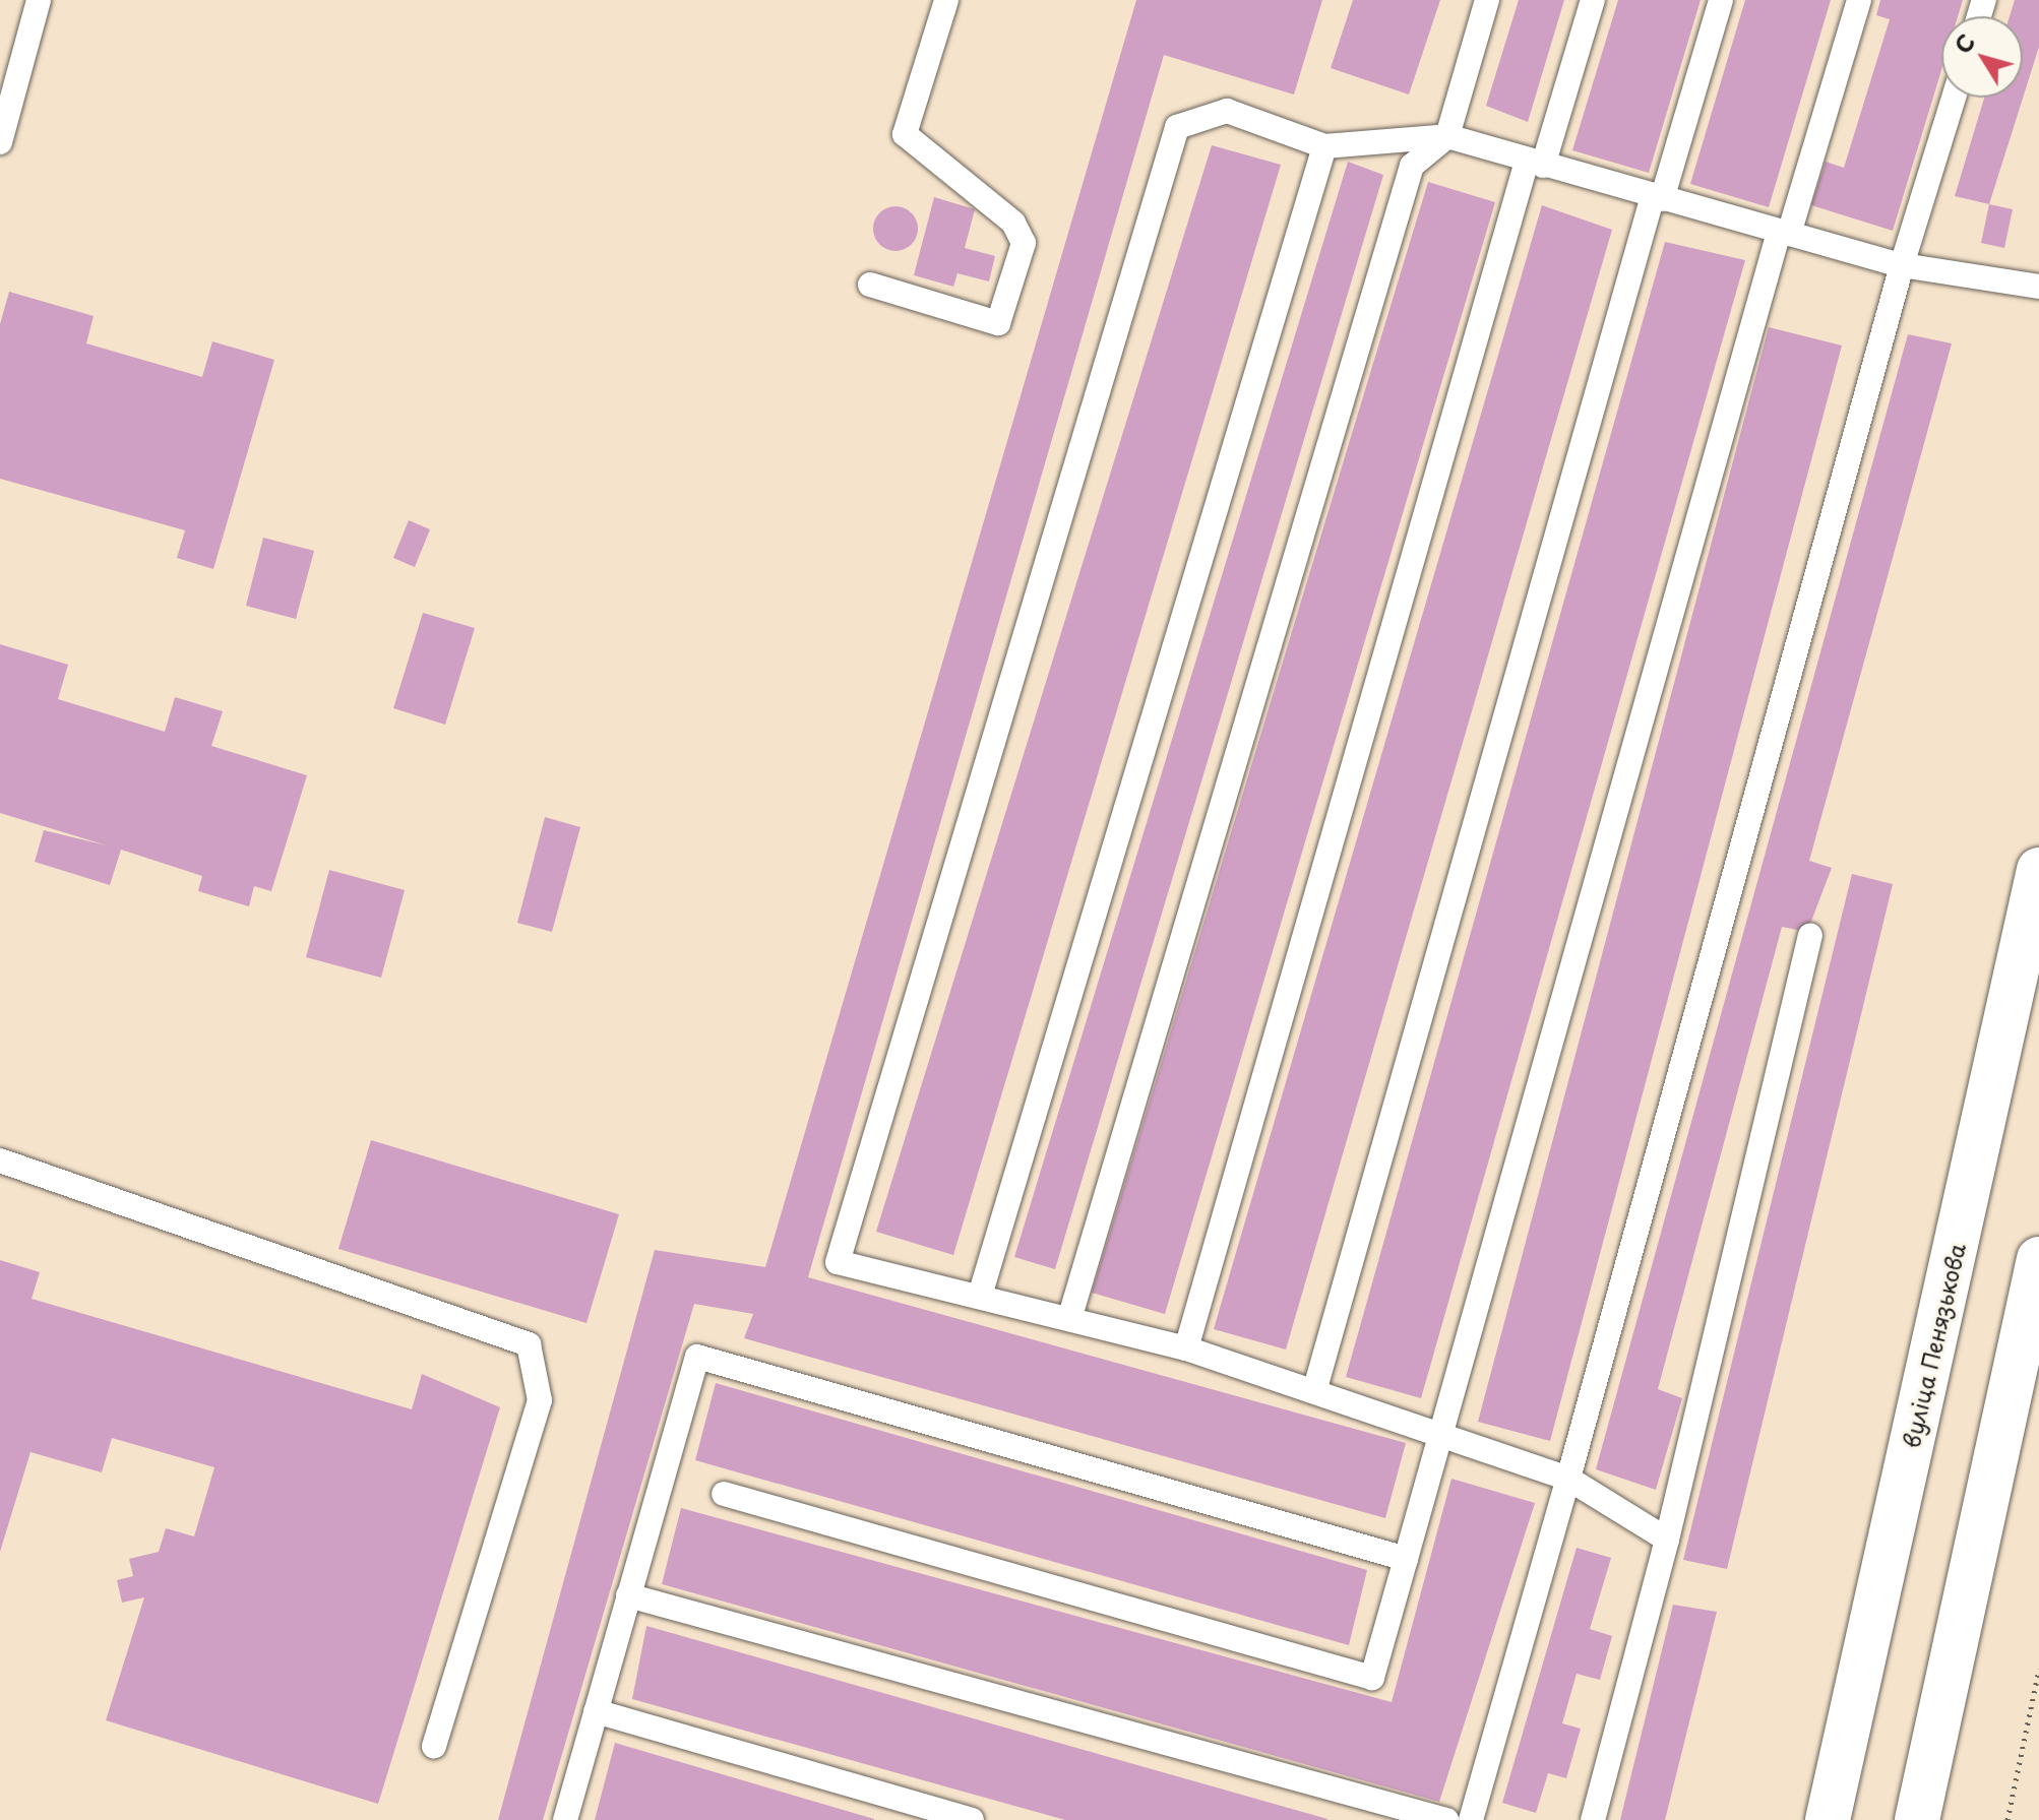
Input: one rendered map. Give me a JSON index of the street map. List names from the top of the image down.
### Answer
{
  "streets": {
    "street": ["вуліца Пенязькова"]
  },
  "north": "top left"
}
